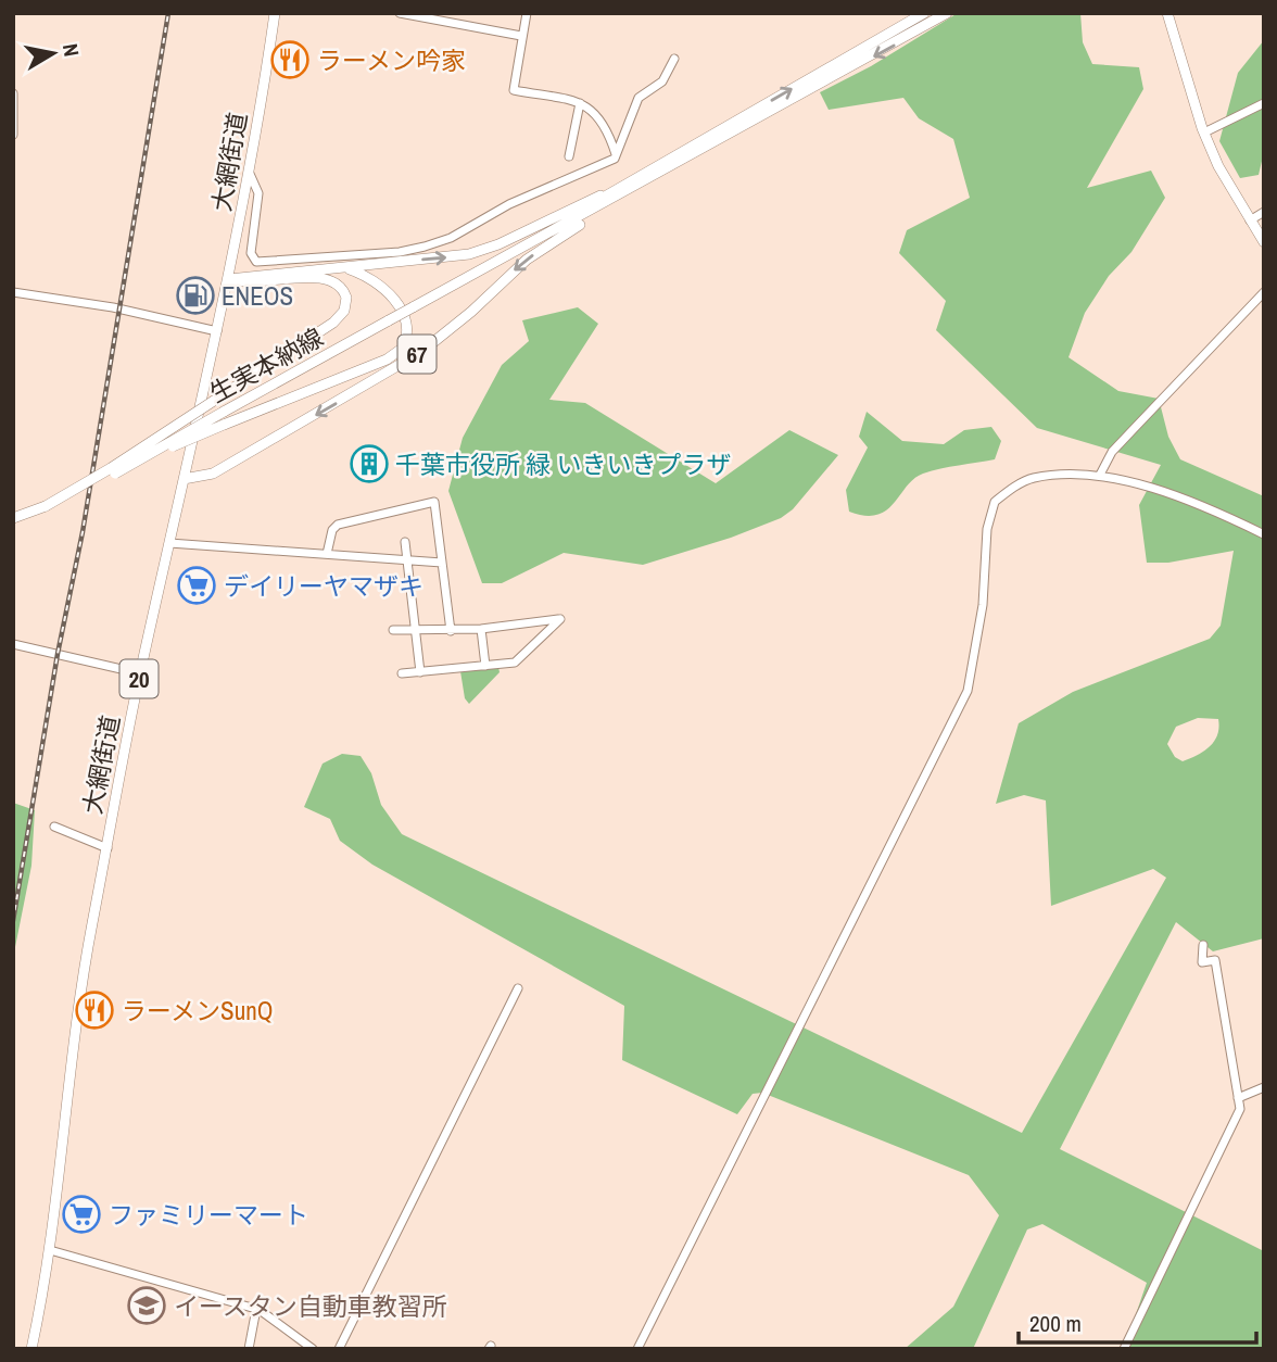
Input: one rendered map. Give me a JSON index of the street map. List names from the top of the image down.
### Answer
{
  "streets": {
    "main road": [
      "大網街道",
      "67",
      "生実本納線",
      "20"
    ]
  },
  "crossings": [
    ["大網街道", "67"],
    ["67", "生実本納線"]
  ],
  "places": {
    "restaurant": ["ラーメン吟家", "ラーメンSunQ"],
    "fuel station": ["ENEOS"],
    "building": ["千葉市役所 緑 いきいきプラザ"],
    "supermarket": ["デイリーヤマザキ", "ファミリーマート"],
    "school or university": ["イースタン自動車教習所"]
  },
  "scale_bar": "200 m",
  "north": "right"
}
